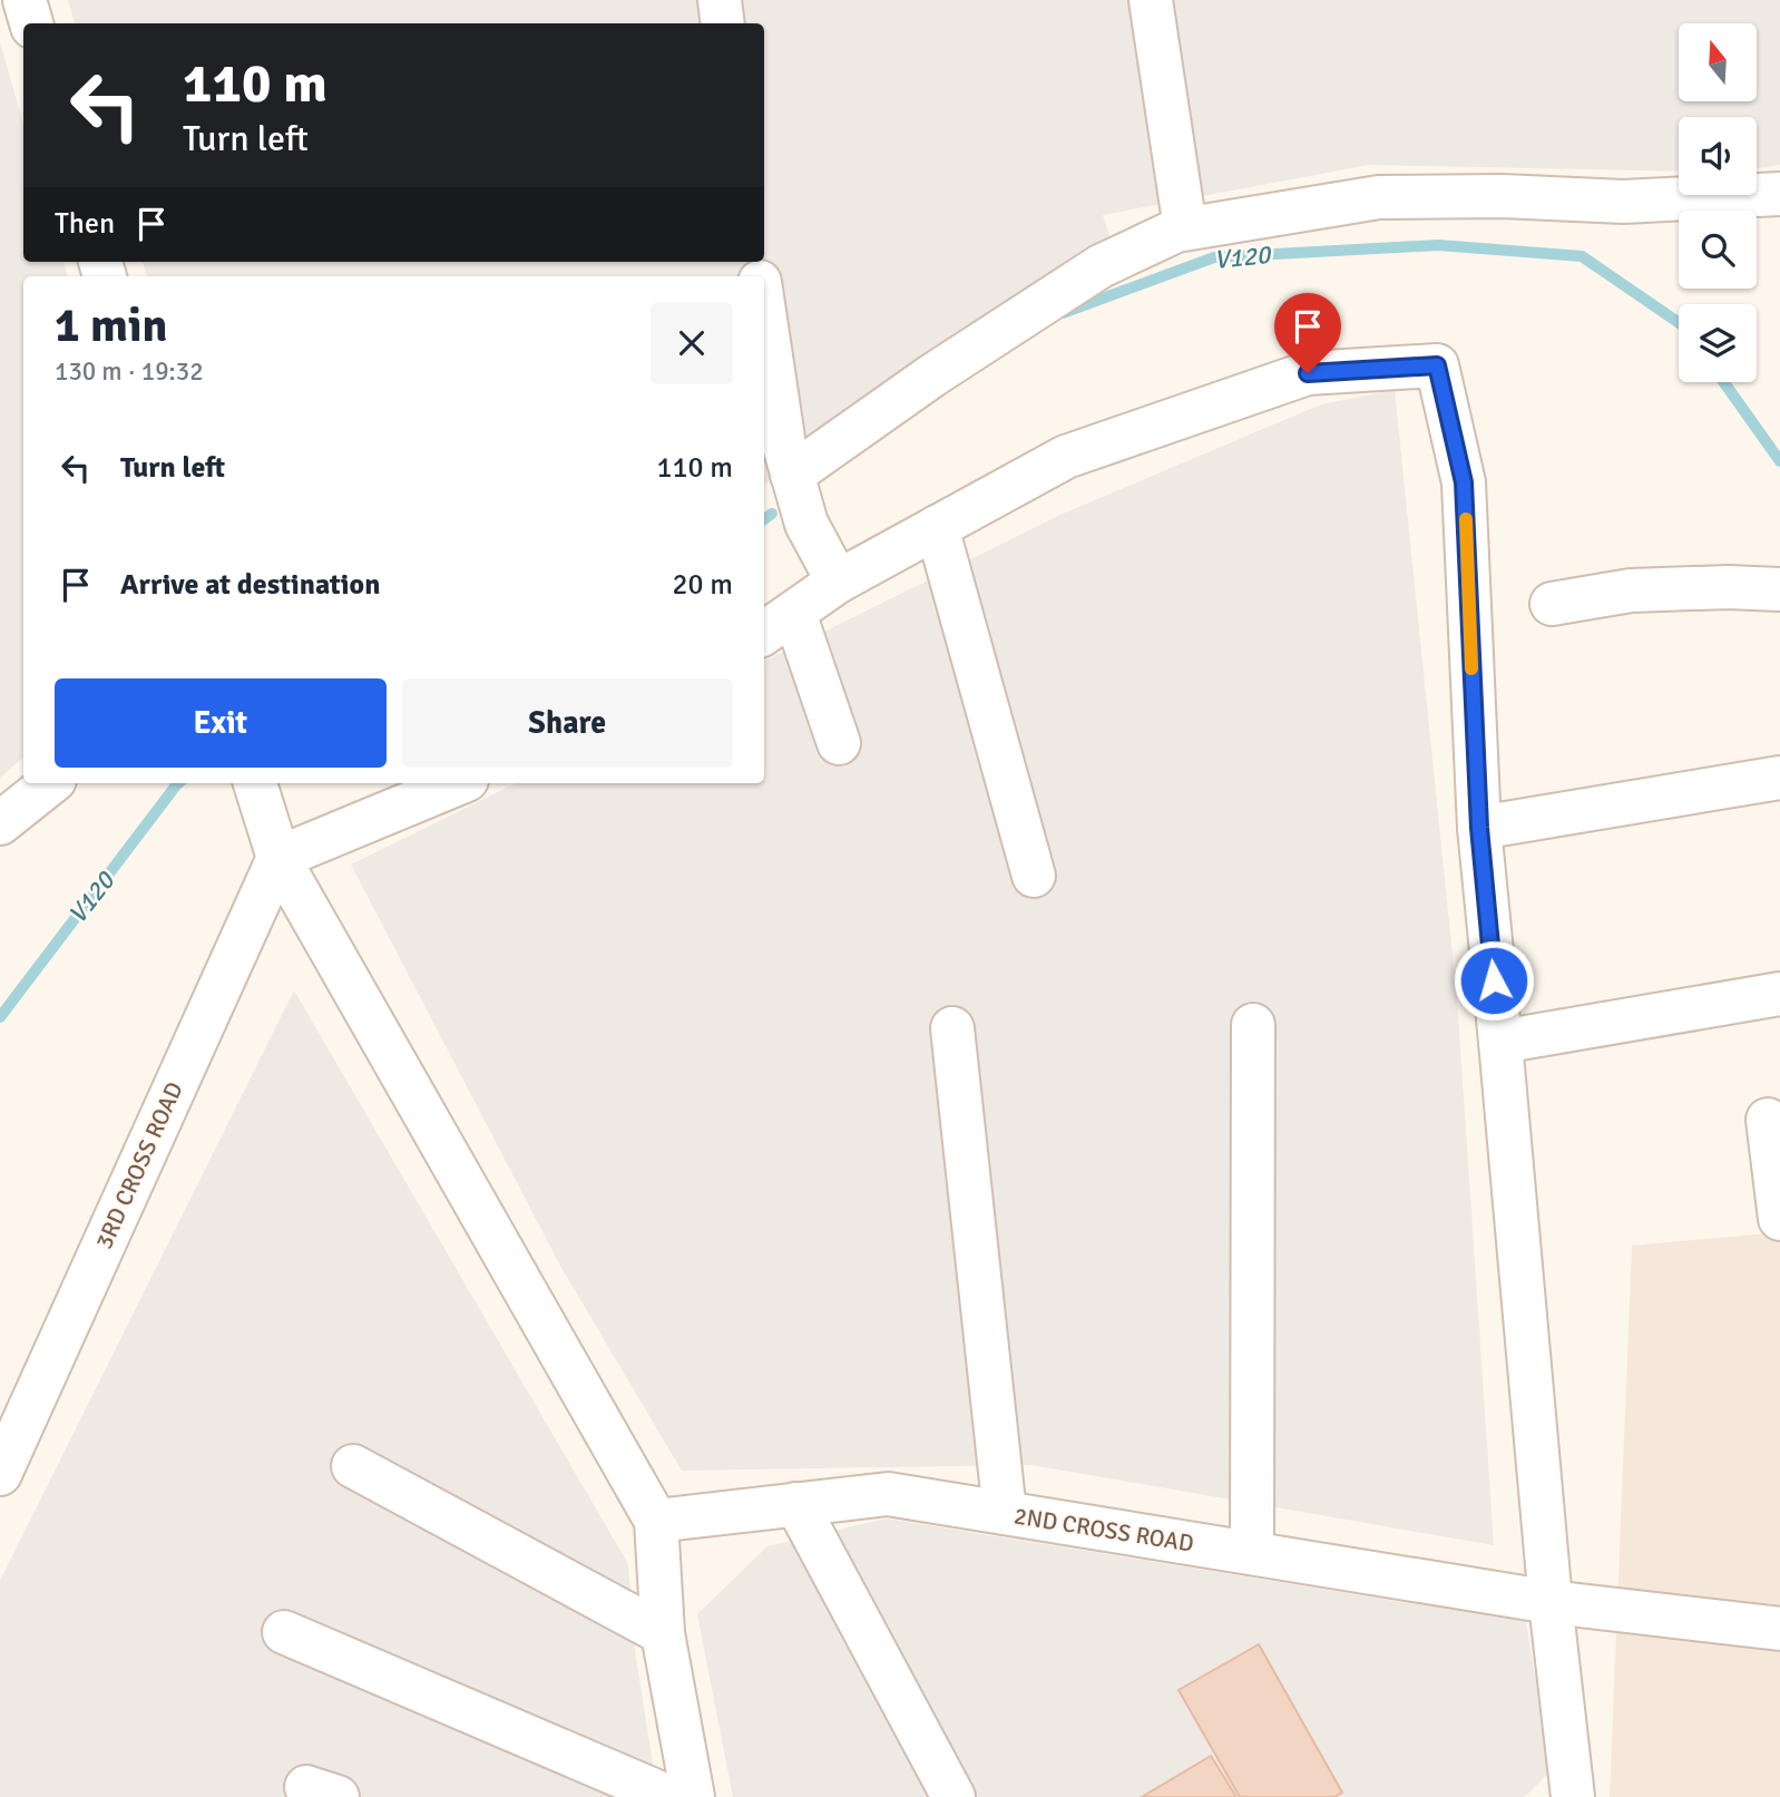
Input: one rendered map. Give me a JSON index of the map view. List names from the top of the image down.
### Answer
{
  "streets": {
    "street": ["3RD CROSS ROAD", "2ND CROSS ROAD"]
  },
  "water": ["V120"],
  "north": "top",
  "page": {
    "turn": ["110 m", "Turn left"],
    "then": "Then",
    "heading": ["1 min", "130 m · 19:32"],
    "list": [
      {
        "name": "Turn left",
        "value": "110 m"
      },
      {
        "name": "Arrive at destination",
        "value": "20 m"
      }
    ],
    "buttons": ["Exit", "Share"]
  }
}
